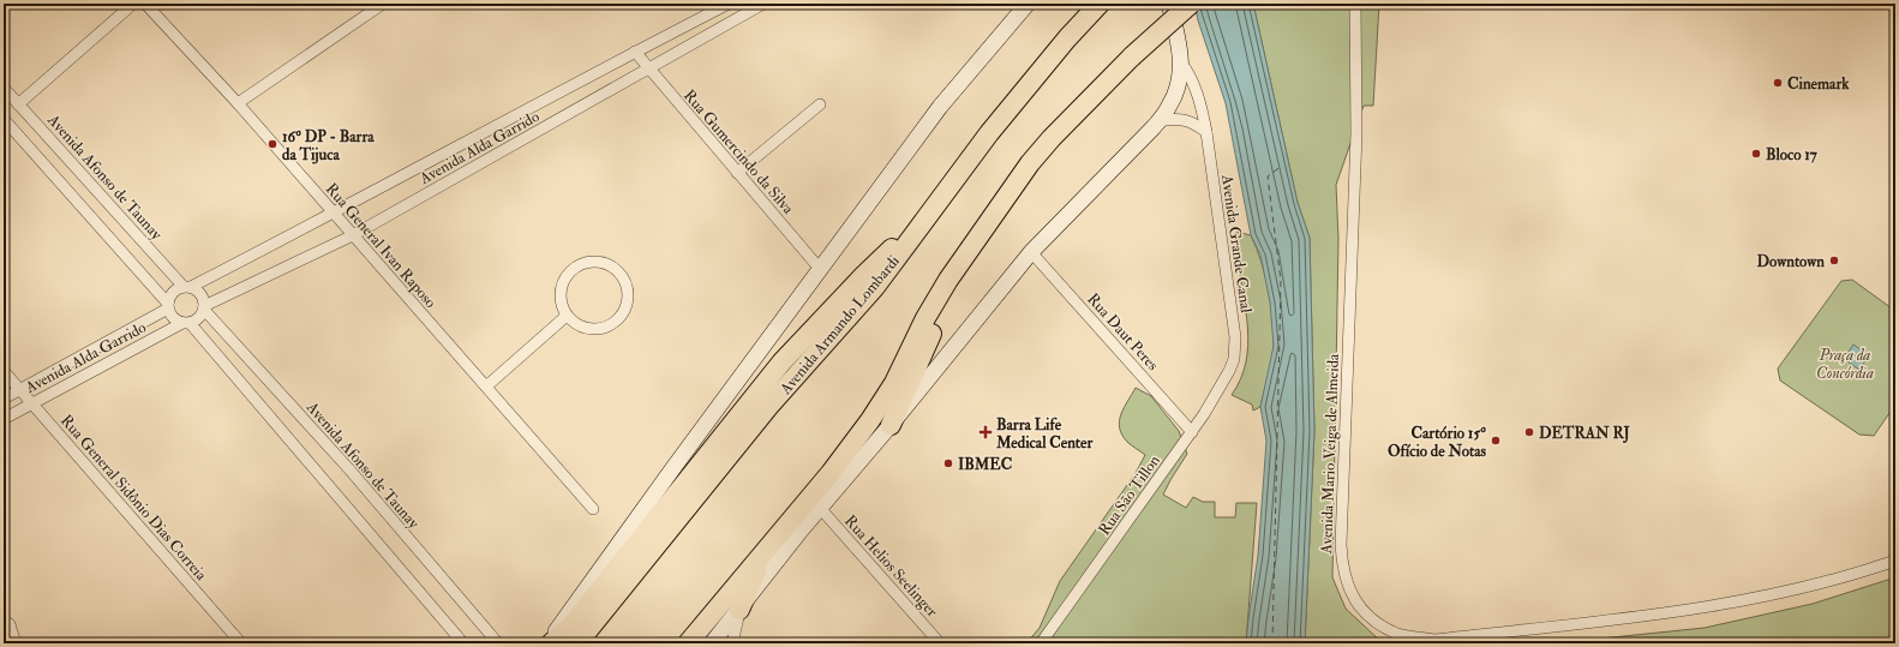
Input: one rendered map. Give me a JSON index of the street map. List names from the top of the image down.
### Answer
{
  "streets": {
    "highway": ["Avenida Armando Lombardi"],
    "street": [
      "Avenida Alda Garrido",
      "Rua Gumercindo da Silva",
      "Avenida Afonso de Taunay",
      "Avenida Grande Canal",
      "Rua General Ivan Raposo",
      "Rua Daut Peres",
      "Avenida Mario Veiga de Almeida",
      "Rua São Tillon",
      "Rua General Sidônio Dias Correia",
      "Rua Helios Seelinger"
    ]
  },
  "crossings": [
    ["Avenida Alda Garrido", "Rua Gumercindo da Silva"],
    ["Avenida Alda Garrido", "Avenida Afonso de Taunay"],
    ["Avenida Alda Garrido", "Rua General Ivan Raposo"],
    ["Avenida Alda Garrido", "Rua General Sidônio Dias Correia"],
    ["Avenida Grande Canal", "Rua São Tillon"],
    ["Rua Daut Peres", "Rua São Tillon"]
  ],
  "parks": ["Praça da Concórdia"],
  "places": {
    "other": [
      "Cinemark",
      "16º DP - Barra da Tijuca",
      "Bloco 17",
      "Downtown",
      "DETRAN RJ",
      "Cartório 15º Ofício de Notas",
      "IBMEC"
    ],
    "health": ["Barra Life Medical Center"]
  }
}
